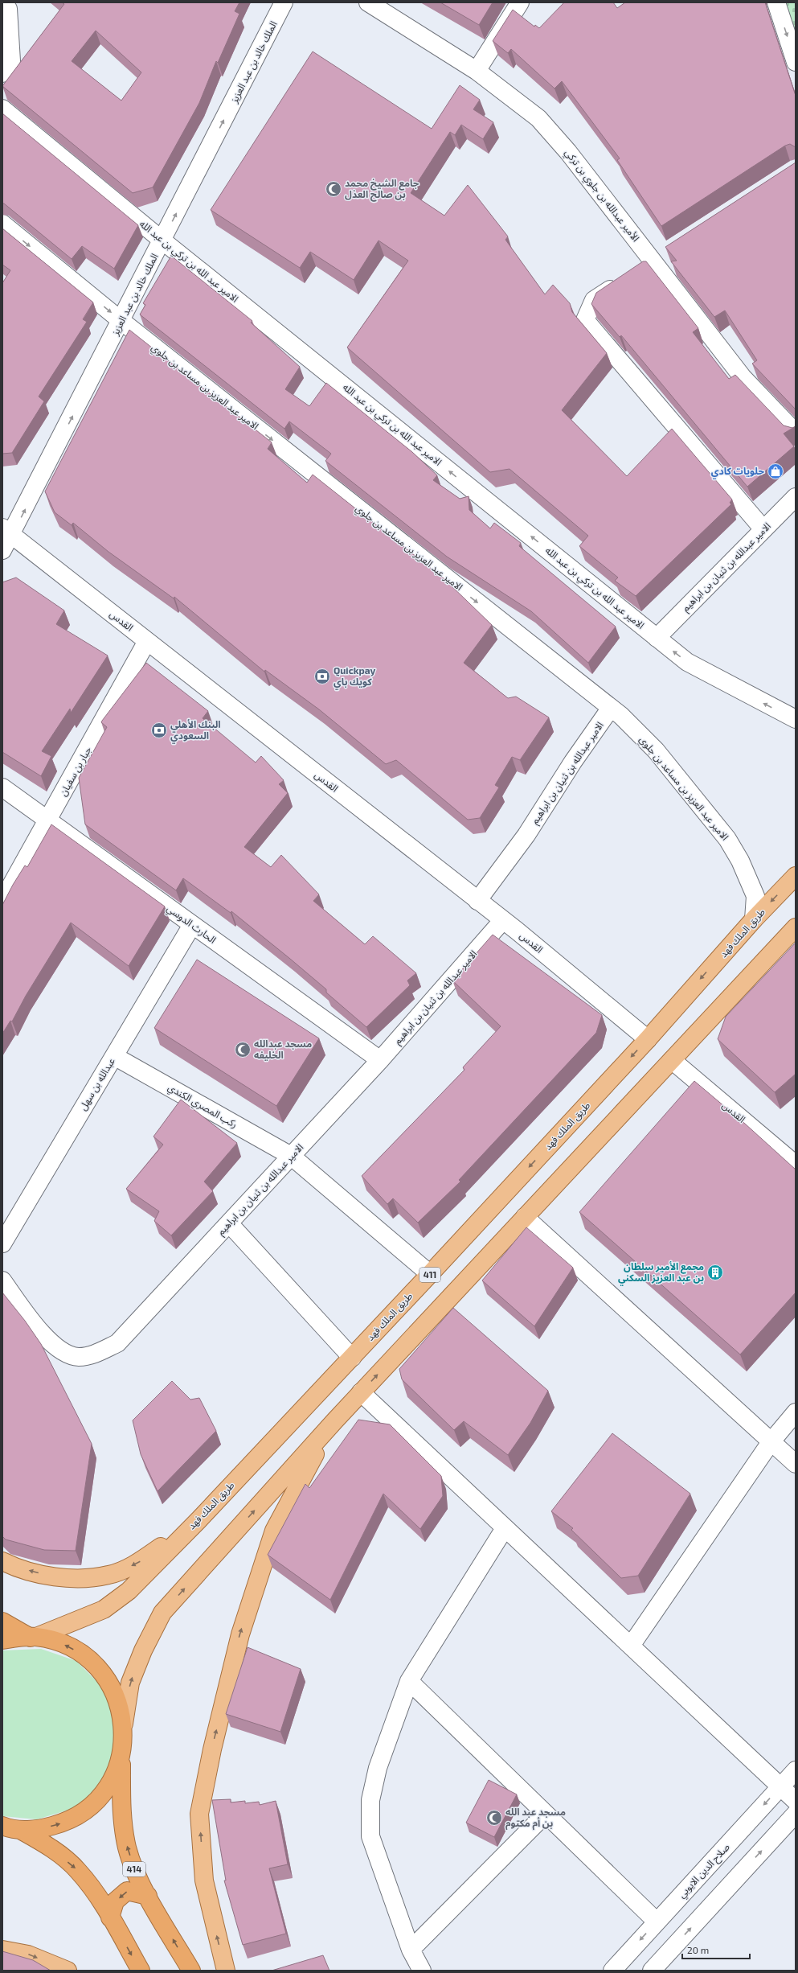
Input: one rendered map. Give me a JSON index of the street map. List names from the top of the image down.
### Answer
{
  "streets": {
    "highway": ["414"],
    "main road": ["طريق الملك فهد", "411"],
    "street": [
      "الملك خالد بن عبد العزيز",
      "الأمير عبدالله بن جلوي بن تركي",
      "الامير عبد الله بن تركي بن عبد الله",
      "الامير عبد العزيز بن مساعد بن جلوي",
      "الامير عبدالله بن ثنيان بن ابراهيم",
      "القدس",
      "جبار بن سفيان",
      "الحارث الدوسي",
      "عبدالله بن سهل",
      "ركب المصري الكندي",
      "صلاح الدين الايوبي"
    ]
  },
  "crossings": [
    ["الملك خالد بن عبد العزيز", "الامير عبد الله بن تركي بن عبد الله"],
    ["الملك خالد بن عبد العزيز", "الامير عبد العزيز بن مساعد بن جلوي"],
    ["الملك خالد بن عبد العزيز", "القدس"],
    ["الامير عبد الله بن تركي بن عبد الله", "الامير عبدالله بن ثنيان بن ابراهيم"],
    ["الامير عبد العزيز بن مساعد بن جلوي", "الامير عبدالله بن ثنيان بن ابراهيم"],
    ["الامير عبد العزيز بن مساعد بن جلوي", "طريق الملك فهد"],
    ["الامير عبدالله بن ثنيان بن ابراهيم", "القدس"],
    ["الامير عبدالله بن ثنيان بن ابراهيم", "الحارث الدوسي"],
    ["الامير عبدالله بن ثنيان بن ابراهيم", "ركب المصري الكندي"],
    ["القدس", "جبار بن سفيان"],
    ["القدس", "طريق الملك فهد"],
    ["جبار بن سفيان", "الحارث الدوسي"],
    ["الحارث الدوسي", "عبدالله بن سهل"],
    ["طريق الملك فهد", "ركب المصري الكندي"],
    ["عبدالله بن سهل", "ركب المصري الكندي"]
  ],
  "one_way": ["الملك خالد بن عبد العزيز", "الامير عبد الله بن تركي بن عبد الله", "الامير عبد العزيز بن مساعد بن جلوي"],
  "places": {
    "mosque": ["جامع الشيخ محمد بن صالح العذل", "مسجد عبدالله الخليفه", "مسجد عبد الله بن أم مكتوم"],
    "shop": ["حلويات كادي"],
    "bank": ["Quickpay كويك باي", "البنك الأهلي السعودي"],
    "building": ["مجمع الأمير سلطان بن عبد العزيز السكني"]
  },
  "scale_bar": "20 m"
}
